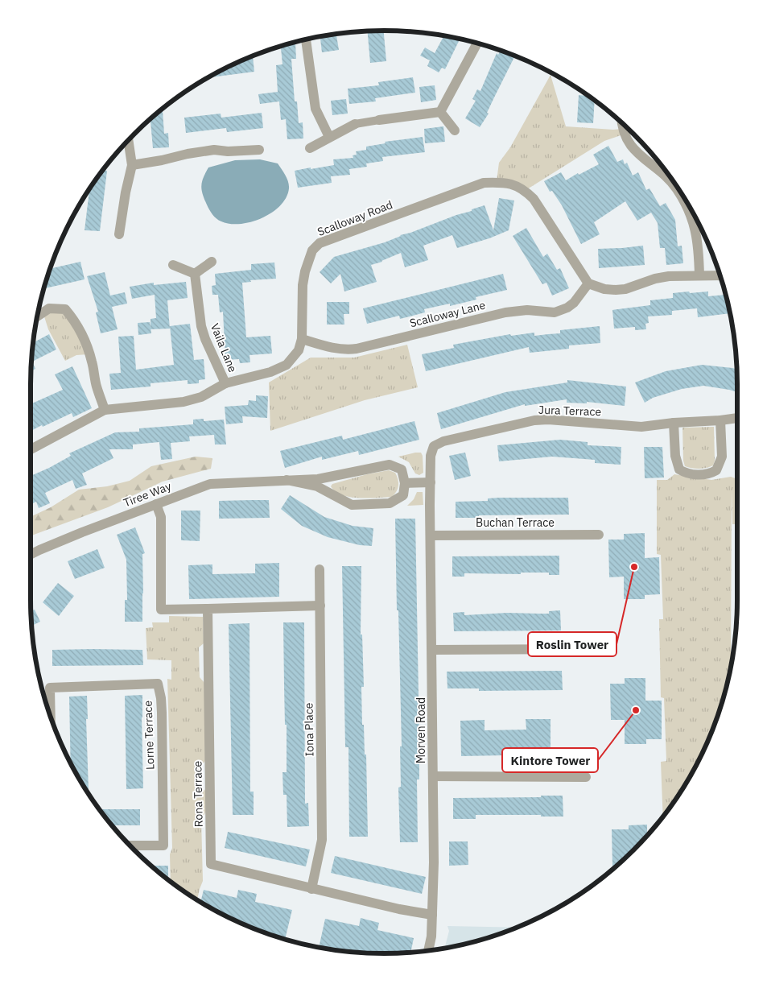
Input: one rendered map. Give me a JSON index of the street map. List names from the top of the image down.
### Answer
{
  "streets": {
    "street": [
      "Scalloway Road",
      "Scalloway Lane",
      "Vaila Lane",
      "Jura Terrace",
      "Tiree Way",
      "Buchan Terrace",
      "Iona Place",
      "Morven Road",
      "Lorne Terrace",
      "Rona Terrace"
    ]
  },
  "crossings": [
    ["Scalloway Road", "Scalloway Lane"],
    ["Scalloway Road", "Vaila Lane"],
    ["Jura Terrace", "Morven Road"],
    ["Buchan Terrace", "Morven Road"],
    ["Iona Place", "Rona Terrace"],
    ["Morven Road", "Rona Terrace"]
  ],
  "places": ["Roslin Tower", "Kintore Tower"]
}
